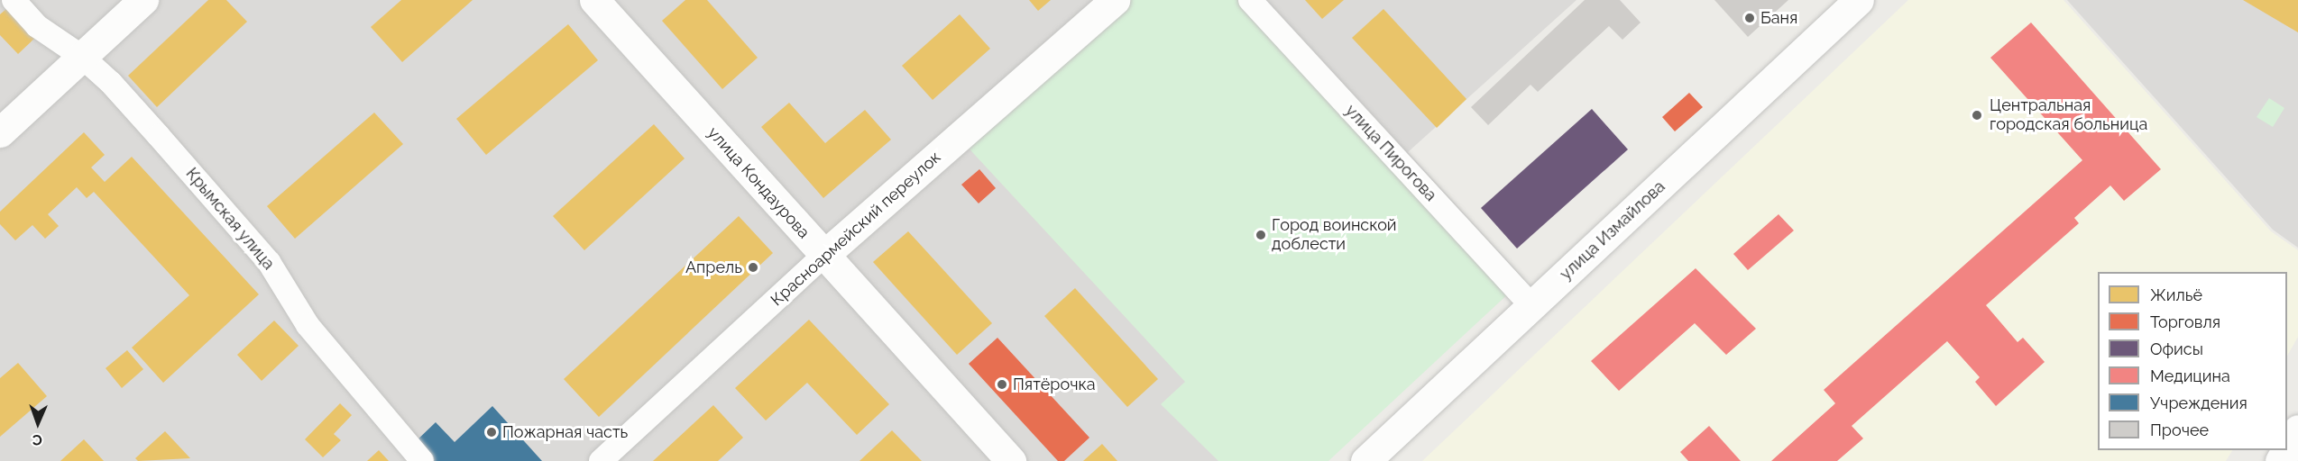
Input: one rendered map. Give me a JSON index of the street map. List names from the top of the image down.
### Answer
{
  "streets": {
    "street": [
      "улица Пирогова",
      "улица Кондаурова",
      "Крымская улица",
      "Красноармейский переулок",
      "улица Измайлова"
    ]
  },
  "crossings": [
    ["улица Пирогова", "улица Измайлова"],
    ["улица Кондаурова", "Красноармейский переулок"]
  ],
  "places": [
    "Баня",
    "Центральная городская больница",
    "Город воинской доблести",
    "Апрель",
    "Пятёрочка",
    "Пожарная часть"
  ],
  "legend": [
    "Жильё",
    "Торговля",
    "Офисы",
    "Медицина",
    "Учреждения",
    "Прочее"
  ],
  "north": "bottom"
}
